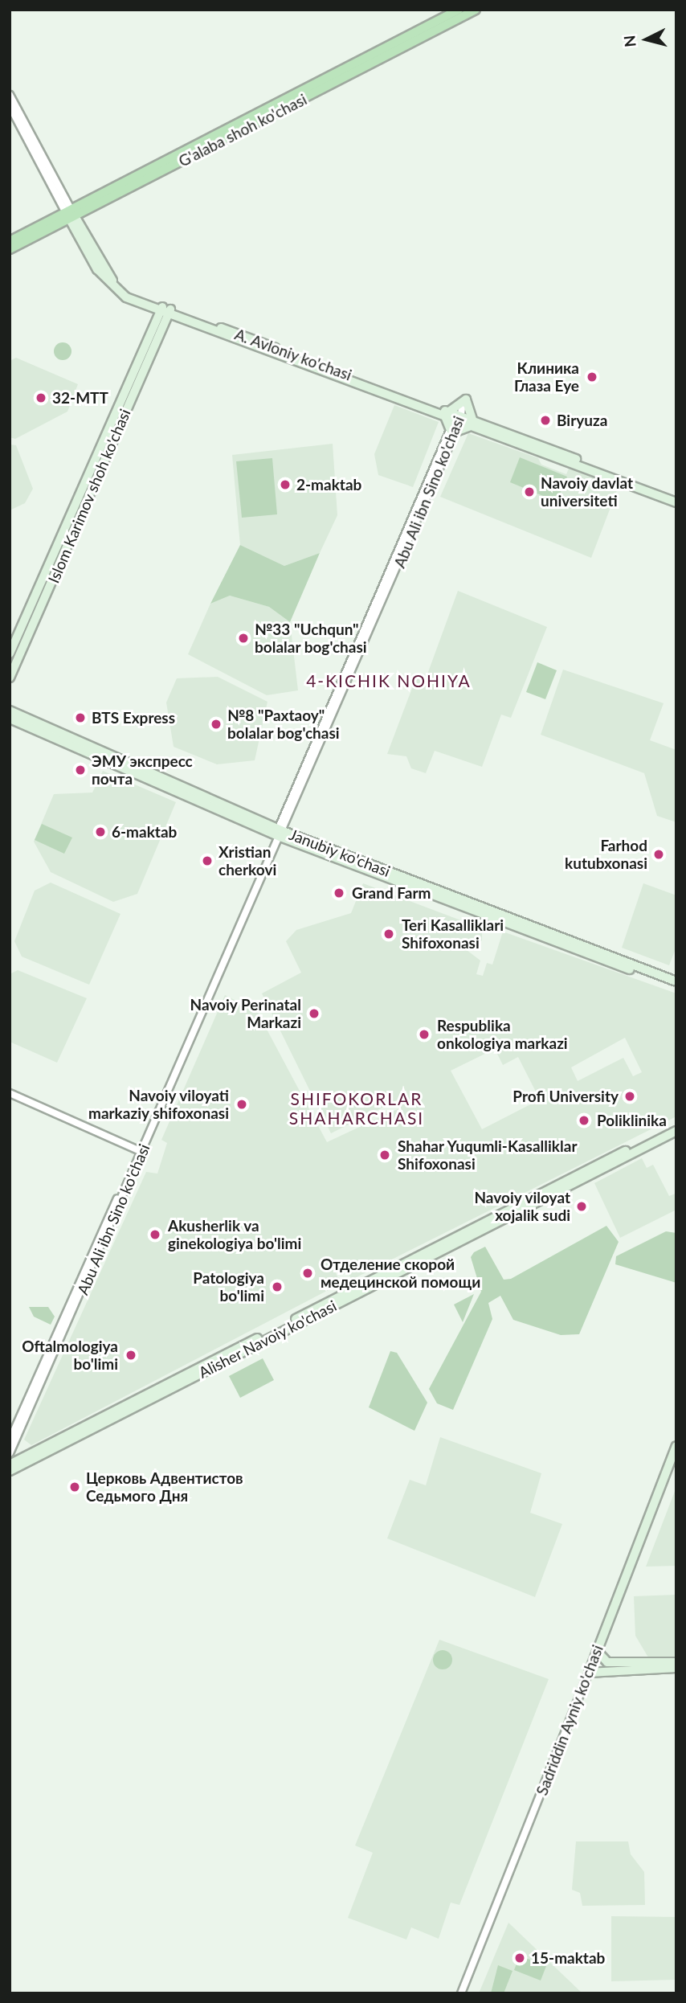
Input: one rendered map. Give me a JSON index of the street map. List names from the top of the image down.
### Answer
{
  "streets": {
    "main road": [
      "G'alaba shoh ko'chasi",
      "A. Avloniy ko'chasi",
      "Islom Karimov shoh ko'chasi",
      "Janubiy ko'chasi",
      "Alisher Navoiy ko'chasi",
      "Sadriddin Ayniy ko'chasi"
    ],
    "street": ["Abu Ali ibn Sino ko'chasi"]
  },
  "crossings": [
    ["G'alaba shoh ko'chasi", "A. Avloniy ko'chasi"],
    ["A. Avloniy ko'chasi", "Abu Ali ibn Sino ko'chasi"],
    ["A. Avloniy ko'chasi", "Islom Karimov shoh ko'chasi"],
    ["Abu Ali ibn Sino ko'chasi", "Janubiy ko'chasi"]
  ],
  "districts": ["4-KICHIK NOHIYA", "SHIFOKORLAR SHAHARCHASI"],
  "places": [
    "Клиника Глаза Eye",
    "32-MTT",
    "Biryuza",
    "2-maktab",
    "Navoiy davlat universiteti",
    "№33 \"Uchqun\" bolalar bog'chasi",
    "BTS Express",
    "№8 \"Paxtaoy\" bolalar bog'chasi",
    "ЭМУ экспресс почта",
    "6-maktab",
    "Farhod kutubxonasi",
    "Xristian cherkovi",
    "Grand Farm",
    "Teri Kasalliklari Shifoxonasi",
    "Navoiy Perinatal Markazi",
    "Respublika onkologiya markazi",
    "Profi University",
    "Navoiy viloyati markaziy shifoxonasi",
    "Poliklinika",
    "Shahar Yuqumli-Kasalliklar Shifoxonasi",
    "Navoiy viloyat xojalik sudi",
    "Akusherlik va ginekologiya bo'limi",
    "Отделение скорой медецинской помощи",
    "Patologiya bo'limi",
    "Oftalmologiya bo'limi",
    "Церковь Адвентистов Седьмого Дня",
    "15-maktab"
  ],
  "north": "left"
}
